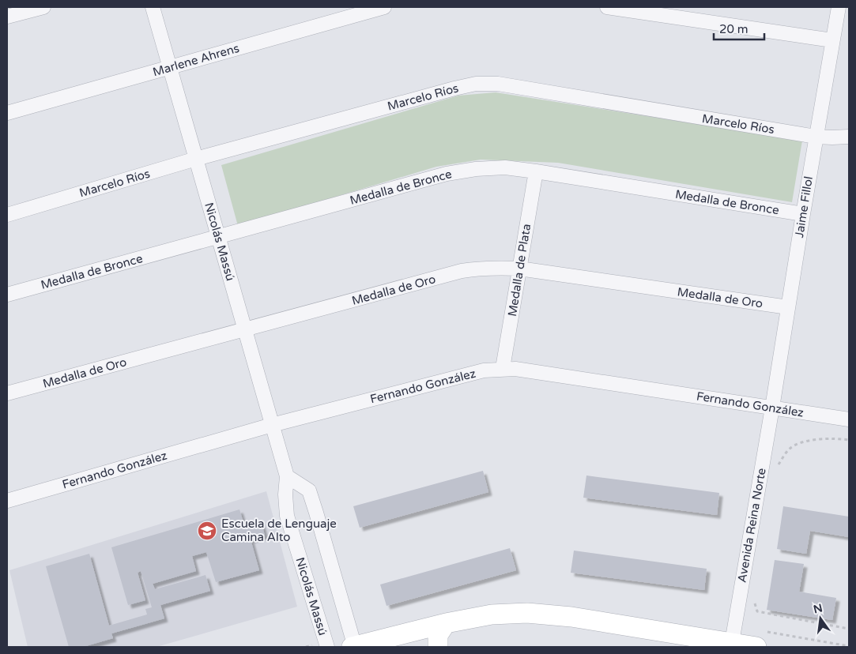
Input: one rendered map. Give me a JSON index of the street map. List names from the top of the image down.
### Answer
{
  "streets": {
    "street": [
      "Marlene Ahrens",
      "Marcelo Ríos",
      "Medalla de Bronce",
      "Jaime Fillol",
      "Nicolás Massú",
      "Medalla de Plata",
      "Medalla de Oro",
      "Fernando González",
      "Avenida Reina Norte"
    ]
  },
  "crossings": [
    ["Marlene Ahrens", "Nicolás Massú"],
    ["Marcelo Ríos", "Jaime Fillol"],
    ["Marcelo Ríos", "Nicolás Massú"],
    ["Medalla de Bronce", "Jaime Fillol"],
    ["Medalla de Bronce", "Nicolás Massú"],
    ["Medalla de Bronce", "Medalla de Plata"],
    ["Jaime Fillol", "Medalla de Oro"],
    ["Jaime Fillol", "Fernando González"],
    ["Jaime Fillol", "Avenida Reina Norte"],
    ["Nicolás Massú", "Medalla de Oro"],
    ["Nicolás Massú", "Fernando González"],
    ["Medalla de Plata", "Medalla de Oro"],
    ["Medalla de Plata", "Fernando González"],
    ["Fernando González", "Avenida Reina Norte"]
  ],
  "places": {
    "school or university": ["Escuela de Lenguaje Camina Alto"]
  },
  "scale_bar": "20 m",
  "north": "top"
}
